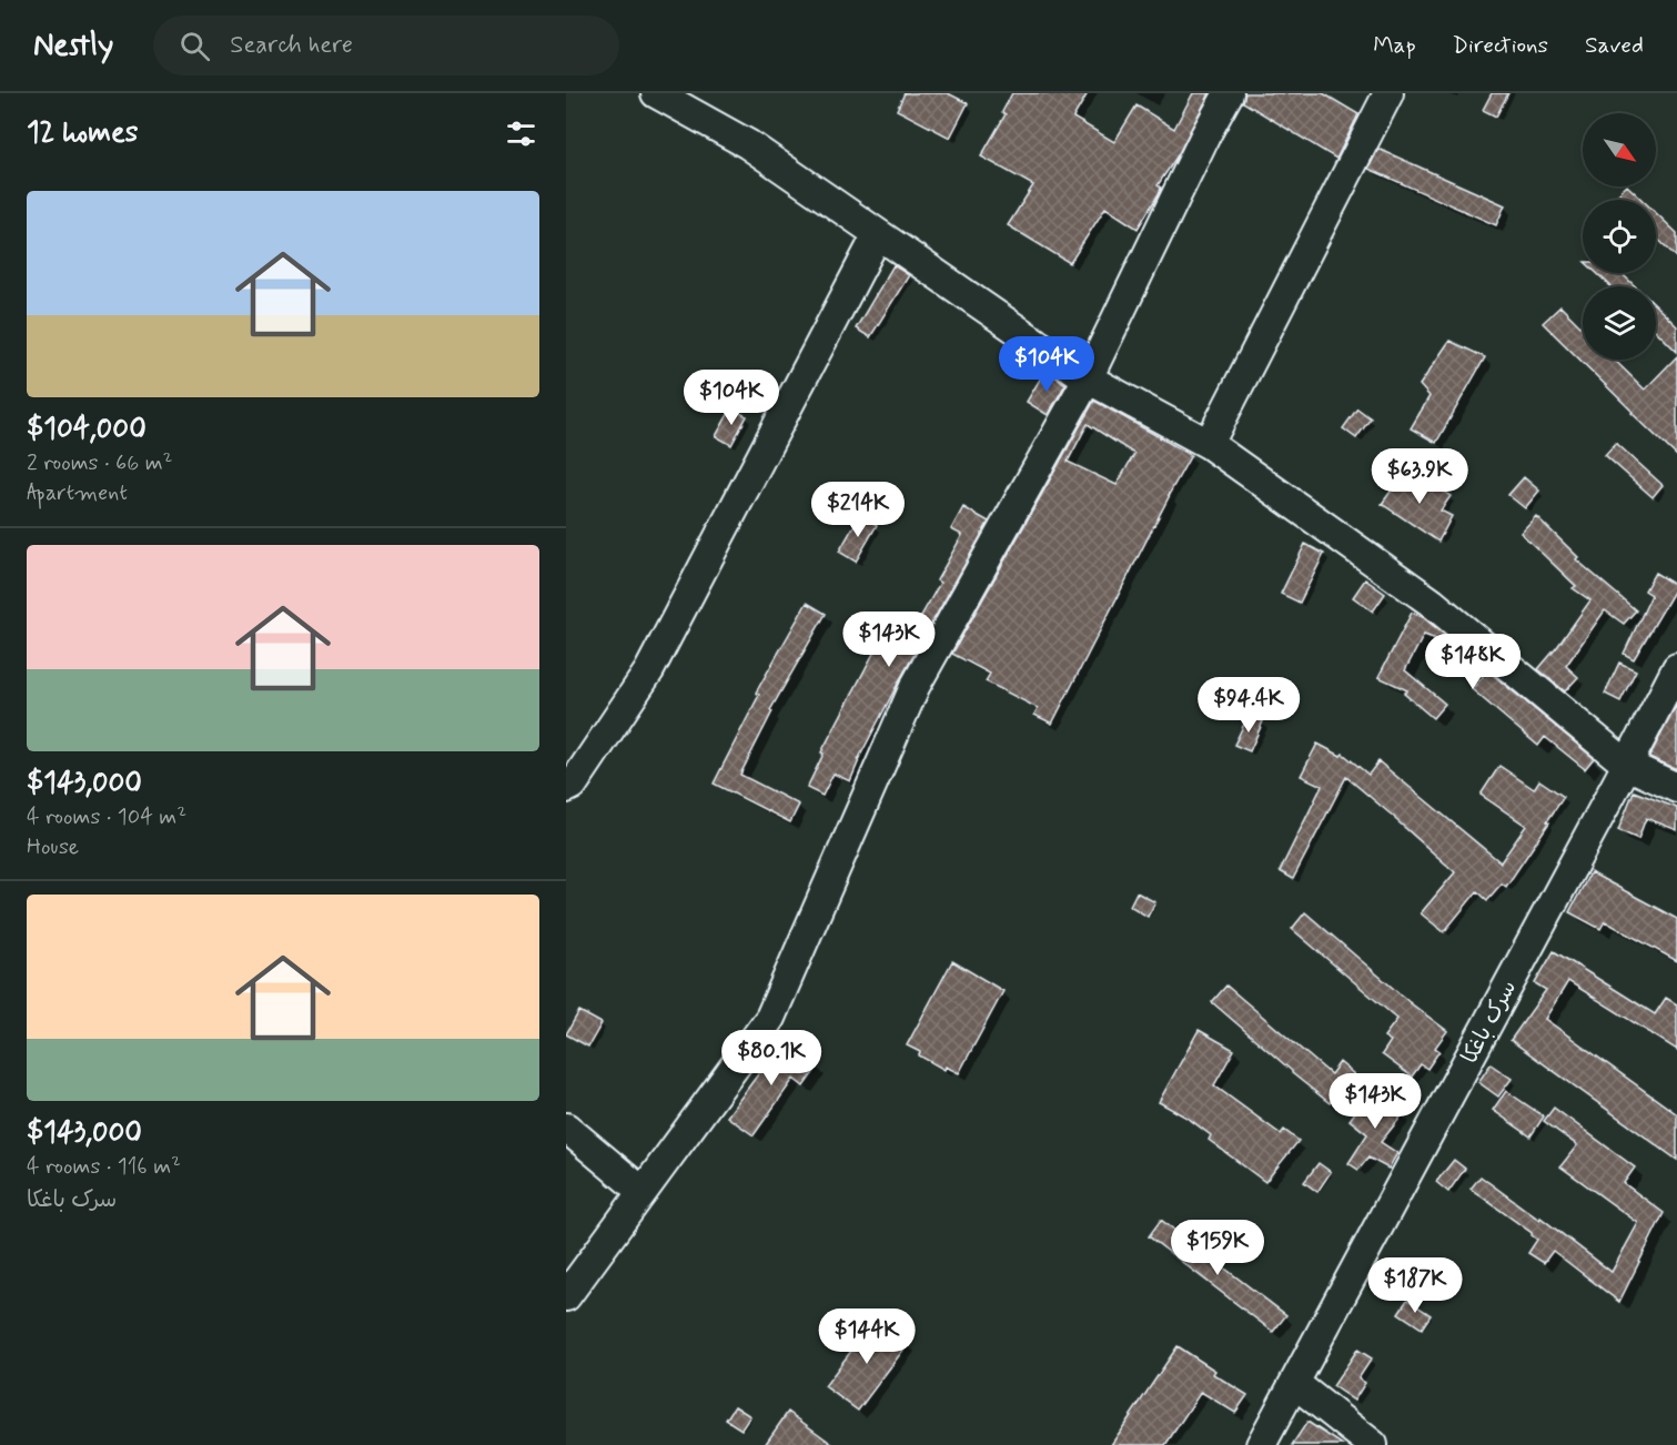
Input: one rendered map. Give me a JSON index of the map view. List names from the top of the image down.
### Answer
{
  "streets": {
    "street": ["سرک باغکا"]
  },
  "north": "bottom right",
  "page": {
    "header": "Nestly",
    "search": "Search here",
    "nav": ["Map", "Directions", "Saved"],
    "heading": "12 homes",
    "list": [
      {
        "name": "$104,000",
        "note": "2 rooms · 66 m² · Apartment"
      },
      {
        "name": "$143,000",
        "note": "4 rooms · 104 m² · House"
      },
      {
        "name": "$143,000",
        "note": "4 rooms · 116 m² · سرک باغکا"
      }
    ],
    "price": [
      "$104K",
      "$104K",
      "$63.9K",
      "$214K",
      "$143K",
      "$148K",
      "$94.4K",
      "$80.1K",
      "$143K",
      "$159K",
      "$187K",
      "$144K"
    ]
  }
}
